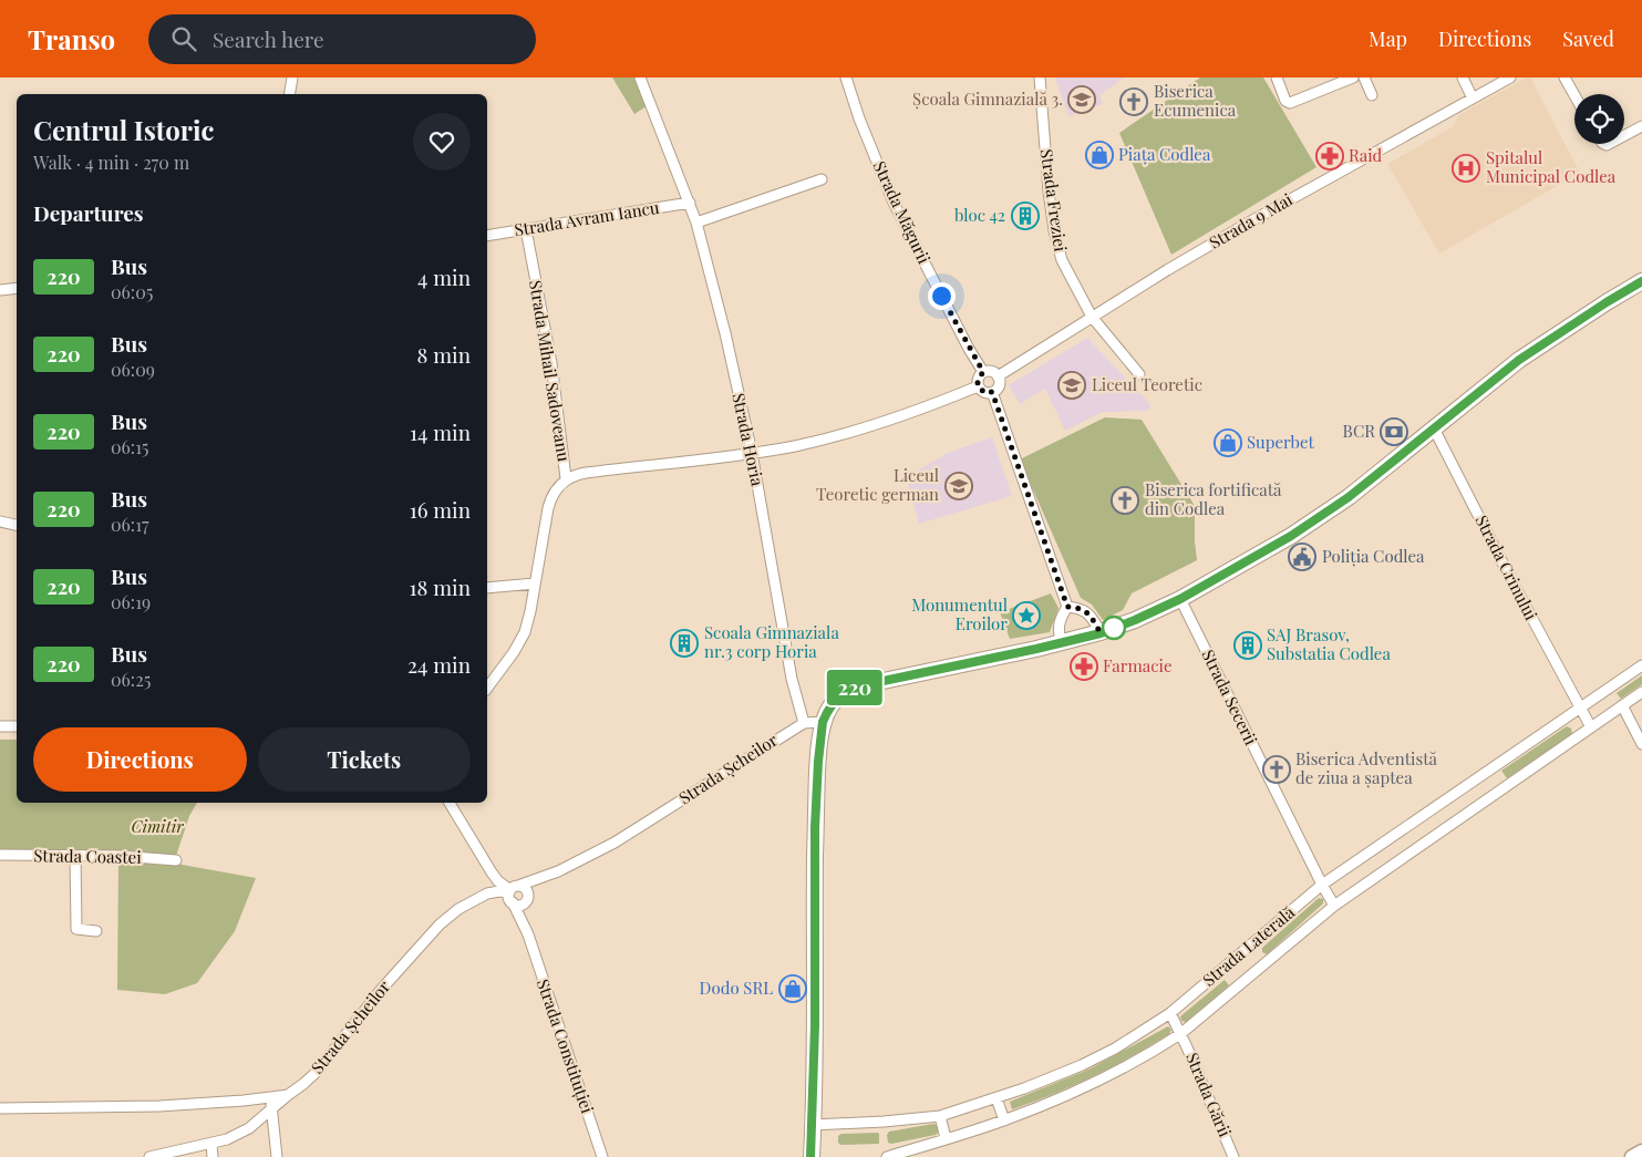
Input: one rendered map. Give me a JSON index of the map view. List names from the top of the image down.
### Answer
{
  "streets": {
    "street": [
      "Strada Freziei",
      "Strada Măgurii",
      "Strada Avram Iancu",
      "Strada 9 Mai",
      "Strada Mihail Sadoveanu",
      "Strada Horia",
      "Strada Crinului",
      "Strada Secerii",
      "Strada Șcheilor",
      "Strada Coastei",
      "Strada Laterală",
      "Strada Constituției",
      "Strada Gării"
    ]
  },
  "crossings": [
    ["Strada Freziei", "Strada 9 Mai"],
    ["Strada Măgurii", "Strada 9 Mai"],
    ["Strada Avram Iancu", "Strada Mihail Sadoveanu"],
    ["Strada Avram Iancu", "Strada Horia"],
    ["Strada Horia", "Strada Șcheilor"],
    ["Strada Crinului", "Strada Laterală"],
    ["Strada Secerii", "Strada Laterală"],
    ["Strada Șcheilor", "Strada Constituției"],
    ["Strada Laterală", "Strada Gării"]
  ],
  "parks": ["Cimitir"],
  "places": {
    "school or university": ["Școala Gimnazială 3.", "Liceul Teoretic", "Liceul Teoretic german"],
    "church": ["Biserica Ecumenica", "Biserica fortificată din Codlea", "Biserica Adventistă de ziua a șaptea"],
    "shop": ["Piața Codlea", "Superbet", "Dodo SRL"],
    "pharmacy": ["Raid", "Farmacie"],
    "hospital": ["Spitalul Municipal Codlea"],
    "building": ["bloc 42", "Scoala Gimnaziala nr.3 corp Horia", "SAJ Brasov, Substatia Codlea"],
    "bank": ["BCR"],
    "public building": ["Poliția Codlea"],
    "place": ["Monumentul Eroilor"]
  },
  "lines": ["bus line 220"],
  "page": {
    "header": "Transo",
    "search": "Search here",
    "nav": ["Map", "Directions", "Saved"],
    "on_map": "220",
    "heading": [
      ["Centrul Istoric", "Walk · 4 min · 270 m"],
      "Departures"
    ],
    "list": [
      {
        "mark": "220",
        "name": "Bus",
        "note": "06:05",
        "value": "4 min"
      },
      {
        "mark": "220",
        "name": "Bus",
        "note": "06:09",
        "value": "8 min"
      },
      {
        "mark": "220",
        "name": "Bus",
        "note": "06:15",
        "value": "14 min"
      },
      {
        "mark": "220",
        "name": "Bus",
        "note": "06:17",
        "value": "16 min"
      },
      {
        "mark": "220",
        "name": "Bus",
        "note": "06:19",
        "value": "18 min"
      },
      {
        "mark": "220",
        "name": "Bus",
        "note": "06:25",
        "value": "24 min"
      }
    ],
    "buttons": ["Directions", "Tickets"]
  }
}
